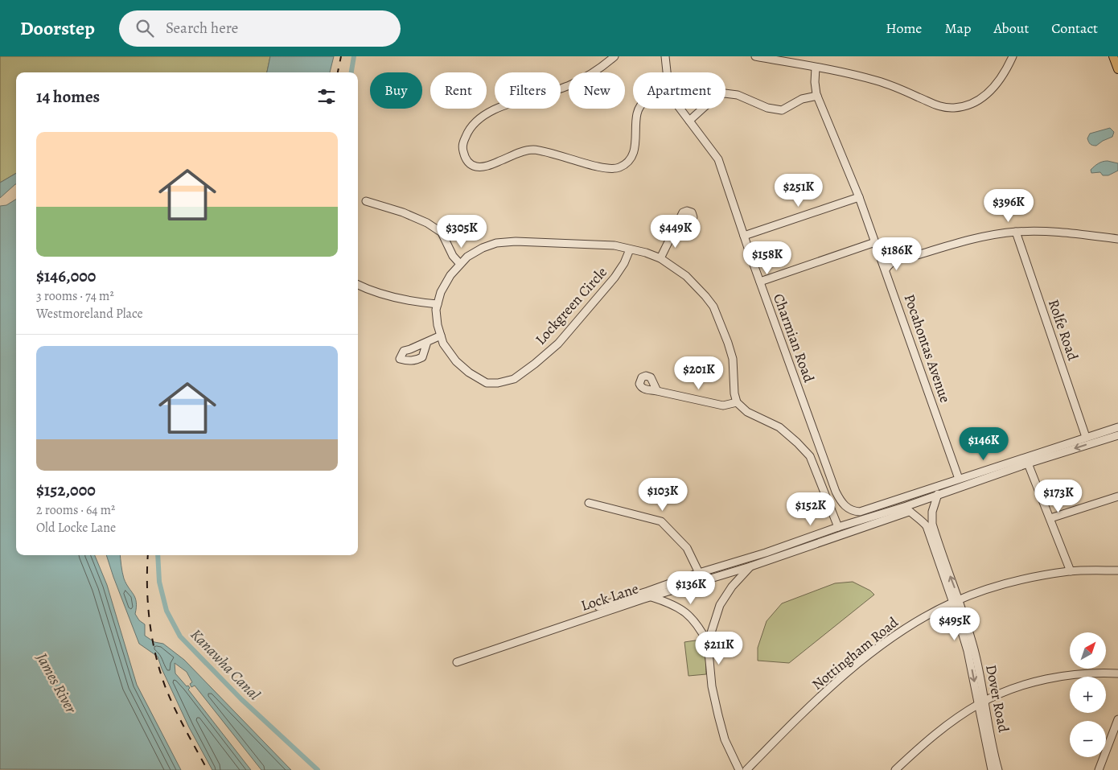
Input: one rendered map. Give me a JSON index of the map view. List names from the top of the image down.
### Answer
{
  "streets": {
    "street": [
      "Lockgreen Circle",
      "Rolfe Road",
      "Charmian Road",
      "Pocahontas Avenue",
      "Lock Lane",
      "Nottingham Road",
      "Dover Road"
    ]
  },
  "crossings": [
    ["Charmian Road", "Pocahontas Avenue"],
    ["Lock Lane", "Dover Road"],
    ["Nottingham Road", "Dover Road"]
  ],
  "water": ["Kanawha Canal", "James River"],
  "north": "top right",
  "page": {
    "header": "Doorstep",
    "search": "Search here",
    "nav": [
      "Home",
      "Map",
      "About",
      "Contact"
    ],
    "chip": [
      "Buy",
      "Rent",
      "Filters",
      "New",
      "Apartment"
    ],
    "heading": "14 homes",
    "list": [
      {
        "name": "$146,000",
        "note": "3 rooms · 74 m² · Westmoreland Place"
      },
      {
        "name": "$152,000",
        "note": "2 rooms · 64 m² · Old Locke Lane"
      }
    ],
    "price": [
      "$251K",
      "$396K",
      "$305K",
      "$449K",
      "$186K",
      "$158K",
      "$201K",
      "$146K",
      "$103K",
      "$173K",
      "$152K",
      "$136K",
      "$495K",
      "$211K"
    ],
    "map_buttons": ["+", "−"]
  }
}
